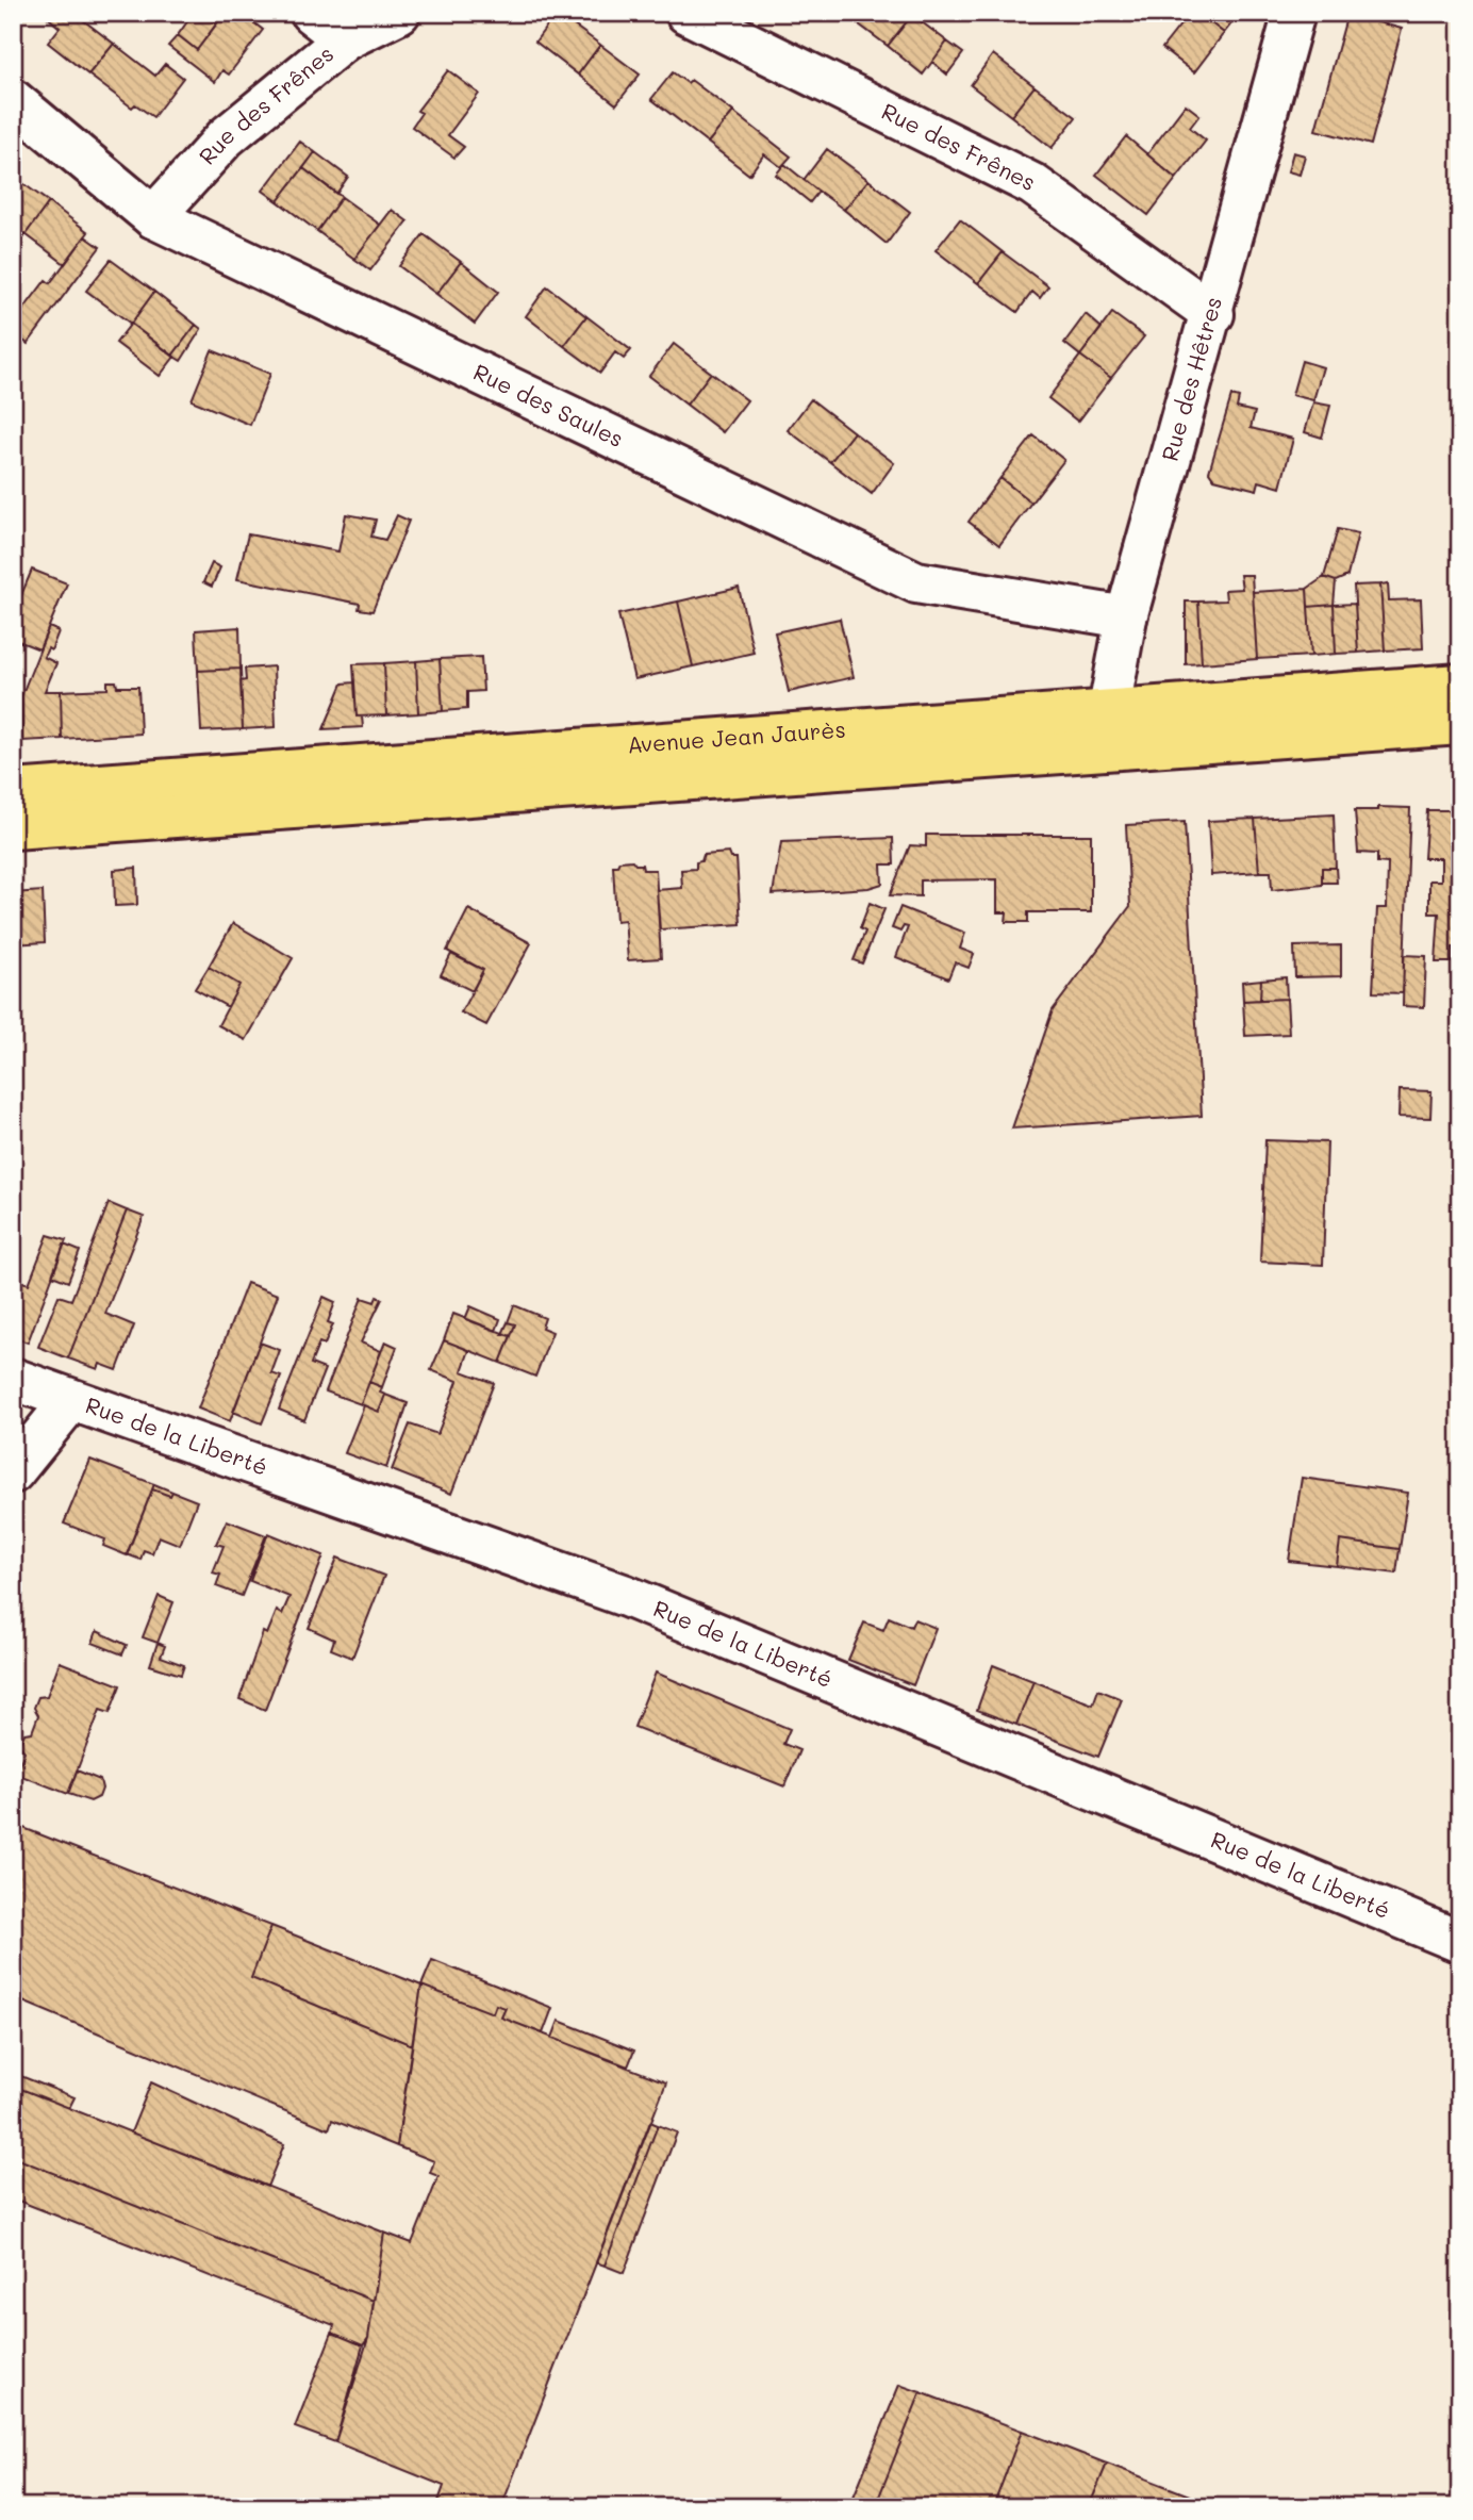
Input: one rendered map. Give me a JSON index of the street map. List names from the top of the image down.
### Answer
{
  "streets": {
    "main road": ["Avenue Jean Jaurès"],
    "street": [
      "Rue des Frênes",
      "Rue des Hêtres",
      "Rue des Saules",
      "Rue de la Liberté"
    ]
  },
  "crossings": [
    ["Rue des Frênes", "Rue des Hêtres"],
    ["Rue des Frênes", "Rue des Saules"],
    ["Rue des Hêtres", "Rue des Saules"],
    ["Rue des Hêtres", "Avenue Jean Jaurès"]
  ]
}
